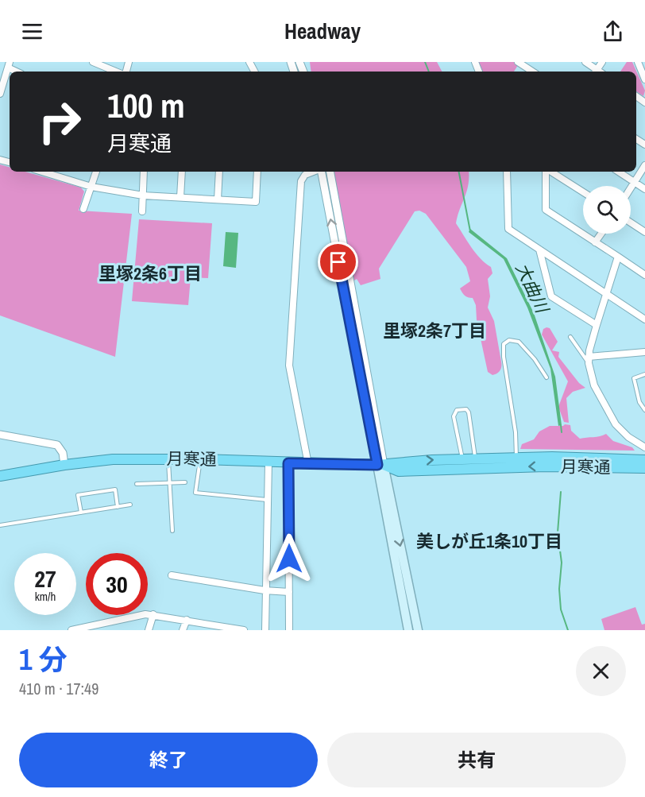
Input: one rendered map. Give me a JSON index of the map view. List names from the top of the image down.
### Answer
{
  "streets": {
    "highway": ["月寒通"]
  },
  "districts": ["里塚2条6丁目", "里塚2条7丁目", "美しが丘1条10丁目"],
  "water": ["大曲川"],
  "page": {
    "header": "Headway",
    "turn": ["100 m", "月寒通"],
    "speed": "27 km/h",
    "limit": "30",
    "heading": ["1 分", "410 m · 17:49"],
    "buttons": ["終了", "共有"]
  }
}
